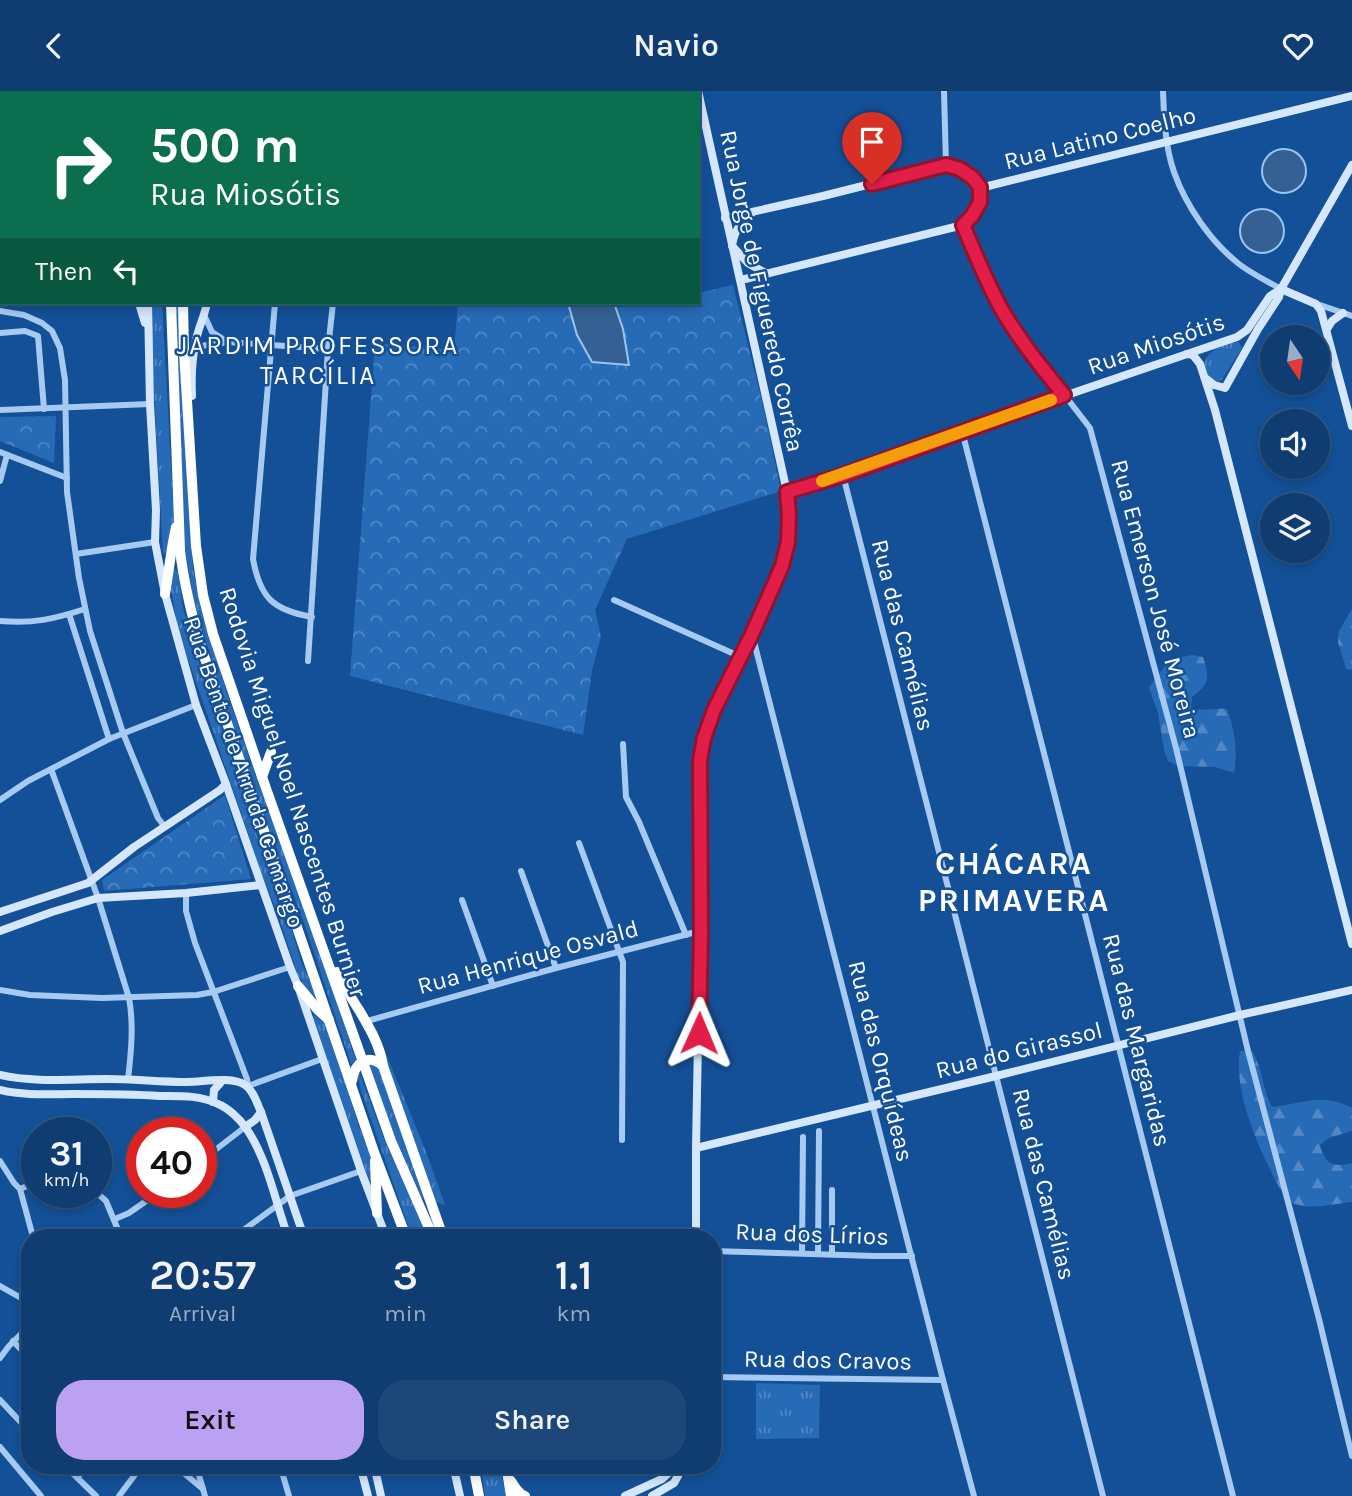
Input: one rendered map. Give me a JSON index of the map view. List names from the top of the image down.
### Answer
{
  "streets": {
    "highway": ["Rodovia Miguel Noel Nascentes Burnier"],
    "street": [
      "Rua Latino Coelho",
      "Rua Jorge de Figueredo Corrêa",
      "Rua Miosótis",
      "Rua Emerson José Moreira",
      "Rua das Camélias",
      "Rua Bento de Arruda Camargo",
      "Rua Henrique Osvald",
      "Rua das Margaridas",
      "Rua do Girassol",
      "Rua das Orquídeas",
      "Rua dos Lírios",
      "Rua dos Cravos"
    ]
  },
  "crossings": [
    ["Rua Jorge de Figueredo Corrêa", "Rua Miosótis"],
    ["Rua Jorge de Figueredo Corrêa", "Rua Henrique Osvald"],
    ["Rua Jorge de Figueredo Corrêa", "Rua do Girassol"],
    ["Rua Jorge de Figueredo Corrêa", "Rua das Orquídeas"],
    ["Rua Miosótis", "Rua Emerson José Moreira"],
    ["Rua Miosótis", "Rua das Camélias"],
    ["Rua Miosótis", "Rua das Margaridas"],
    ["Rua Emerson José Moreira", "Rua do Girassol"],
    ["Rua das Camélias", "Rua do Girassol"],
    ["Rua das Margaridas", "Rua do Girassol"],
    ["Rua do Girassol", "Rua das Orquídeas"],
    ["Rua das Orquídeas", "Rua dos Lírios"],
    ["Rua das Orquídeas", "Rua dos Cravos"]
  ],
  "districts": ["JARDIM PROFESSORA TARCÍLIA", "CHÁCARA PRIMAVERA"],
  "north": "bottom",
  "page": {
    "header": "Navio",
    "turn": ["500 m", "Rua Miosótis"],
    "then": "Then",
    "speed": "31 km/h",
    "limit": "40",
    "eta": [
      "20:57",
      "Arrival",
      "3",
      "min",
      "1.1",
      "km"
    ],
    "buttons": ["Exit", "Share"]
  }
}
